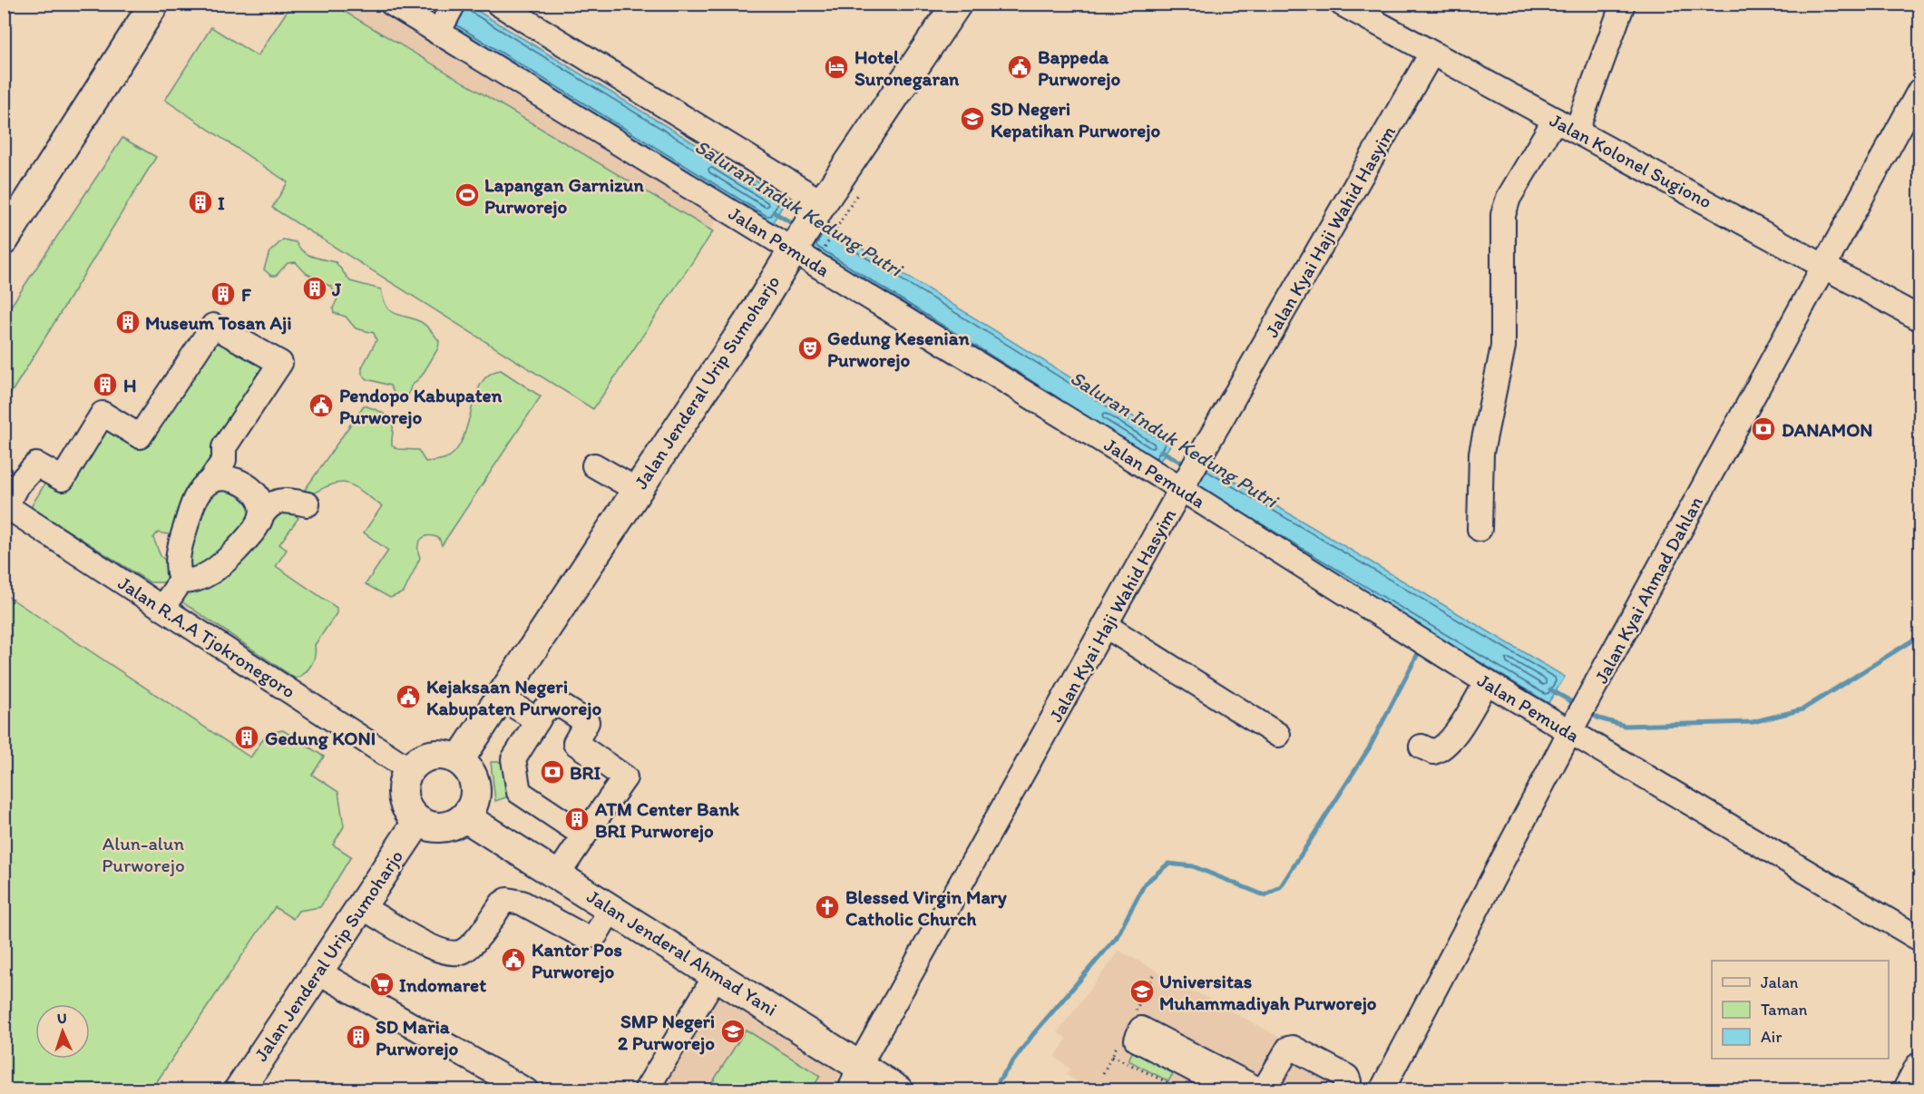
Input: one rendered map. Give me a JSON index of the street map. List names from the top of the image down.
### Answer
{
  "streets": {
    "main road": ["Jalan Jenderal Urip Sumoharjo", "Jalan Jenderal Ahmad Yani"],
    "street": [
      "Jalan Kolonel Sugiono",
      "Jalan Kyai Haji Wahid Hasyim",
      "Jalan Pemuda",
      "Jalan Kyai Ahmad Dahlan",
      "Jalan R.A.A Tjokronegoro"
    ]
  },
  "crossings": [
    ["Jalan Kolonel Sugiono", "Jalan Kyai Haji Wahid Hasyim"],
    ["Jalan Kolonel Sugiono", "Jalan Kyai Ahmad Dahlan"],
    ["Jalan Kyai Haji Wahid Hasyim", "Jalan Pemuda"],
    ["Jalan Kyai Haji Wahid Hasyim", "Jalan Jenderal Ahmad Yani"],
    ["Jalan Pemuda", "Jalan Jenderal Urip Sumoharjo"],
    ["Jalan Pemuda", "Jalan Kyai Ahmad Dahlan"],
    ["Jalan Jenderal Urip Sumoharjo", "Jalan R.A.A Tjokronegoro"],
    ["Jalan Jenderal Urip Sumoharjo", "Jalan Jenderal Ahmad Yani"],
    ["Jalan R.A.A Tjokronegoro", "Jalan Jenderal Ahmad Yani"]
  ],
  "water": ["Saluran Induk Kedung Putri"],
  "parks": ["Alun-alun Purworejo"],
  "places": {
    "hotel": ["Hotel Suronegaran"],
    "public building": [
      "Bappeda Purworejo",
      "Pendopo Kabupaten Purworejo",
      "Kejaksaan Negeri Kabupaten Purworejo",
      "Kantor Pos Purworejo"
    ],
    "school or university": ["SD Negeri Kepatihan Purworejo", "Universitas Muhammadiyah Purworejo", "SMP Negeri 2 Purworejo"],
    "sports": ["Lapangan Garnizun Purworejo"],
    "building": [
      "I",
      "J",
      "F",
      "Museum Tosan Aji",
      "H",
      "Gedung KONI",
      "ATM Center Bank BRI Purworejo",
      "SD Maria Purworejo"
    ],
    "theatre": ["Gedung Kesenian Purworejo"],
    "bank": ["DANAMON", "BRI"],
    "church": ["Blessed Virgin Mary Catholic Church"],
    "supermarket": ["Indomaret"]
  },
  "legend": ["Jalan", "Taman", "Air"],
  "north": "top"
}
